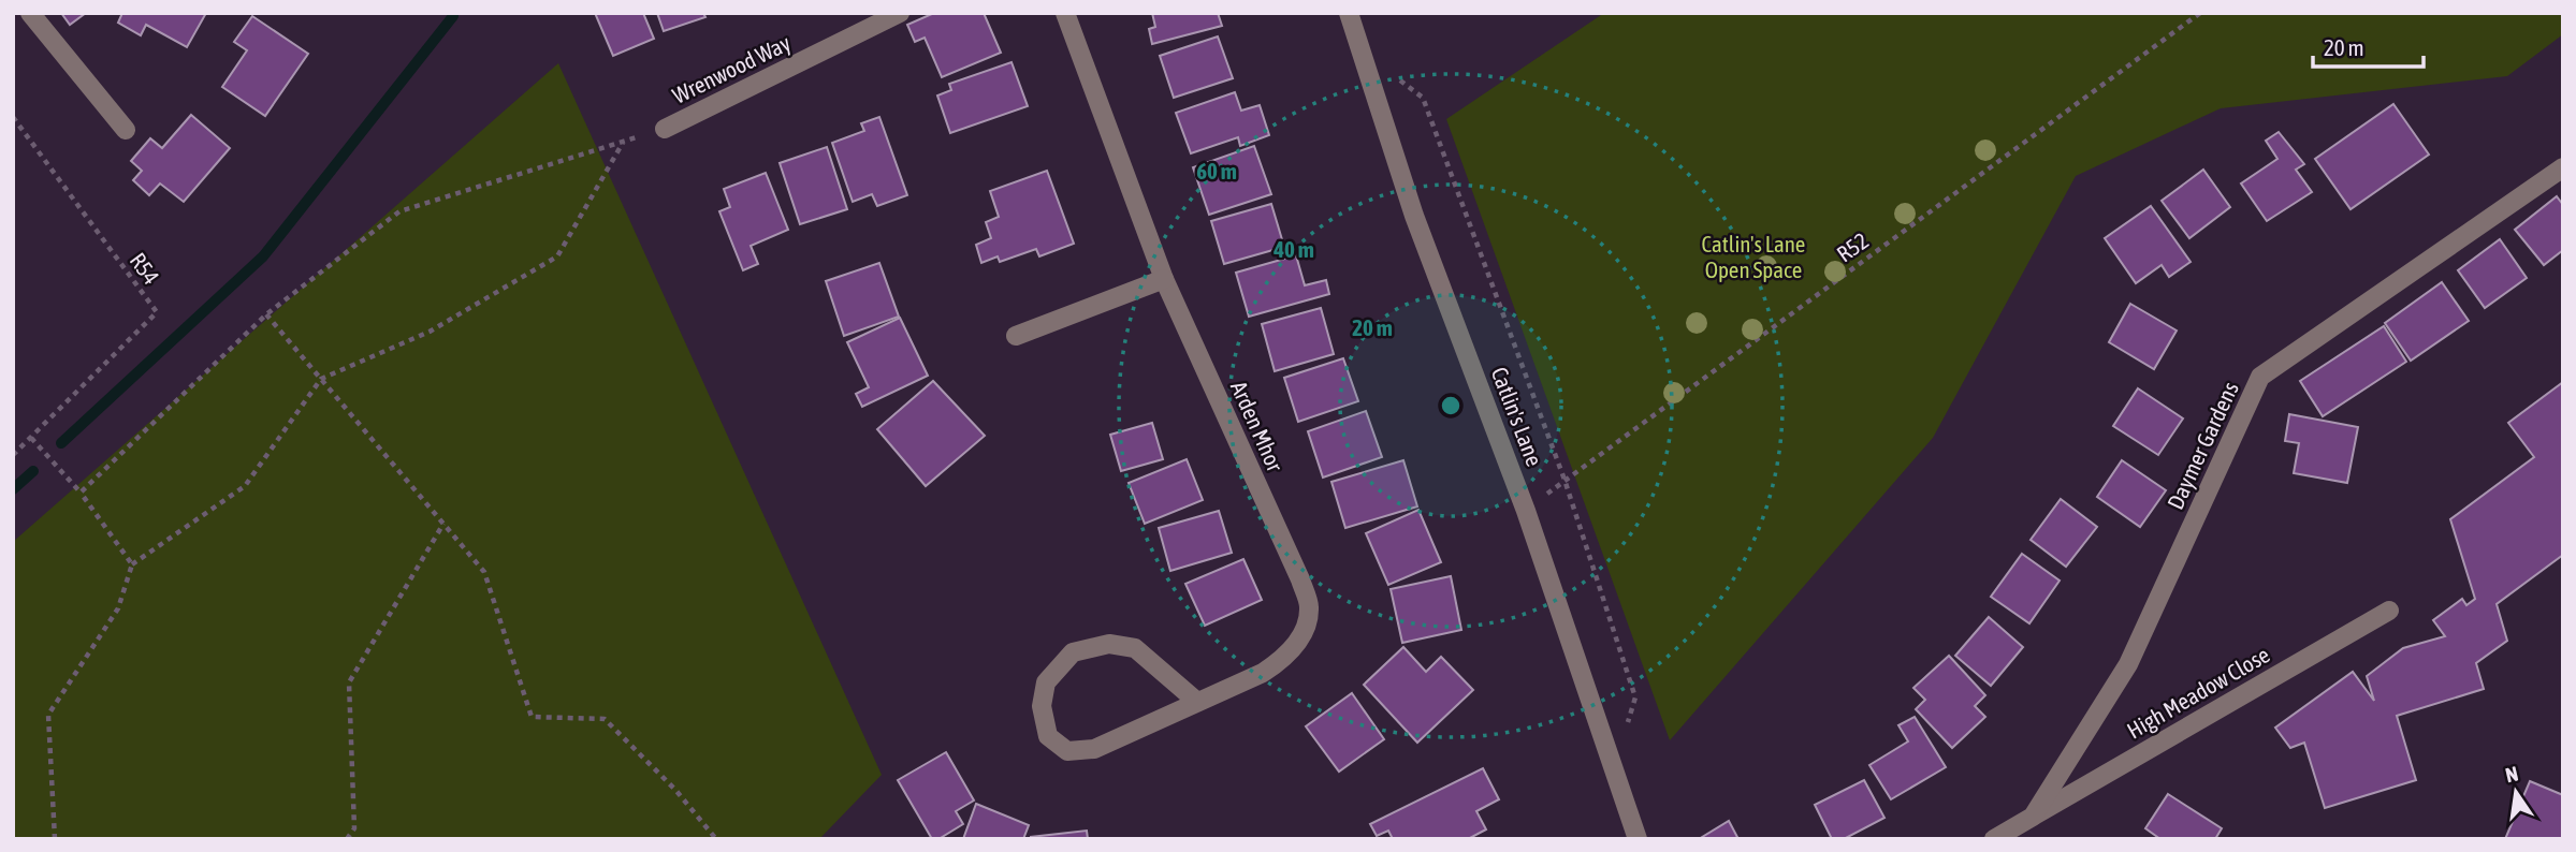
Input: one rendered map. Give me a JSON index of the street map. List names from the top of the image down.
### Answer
{
  "streets": {
    "street": [
      "Wrenwood Way",
      "Catlin's Lane",
      "Arden Mhor",
      "Daymer Gardens",
      "High Meadow Close"
    ],
    "path": ["R52", "R54"]
  },
  "crossings": [
    ["R52", "Catlin's Lane"],
    ["Daymer Gardens", "High Meadow Close"]
  ],
  "parks": ["Catlin's Lane Open Space"],
  "scale_bar": "20 m",
  "north": "top",
  "rings": ["60 m", "40 m", "20 m"]
}
